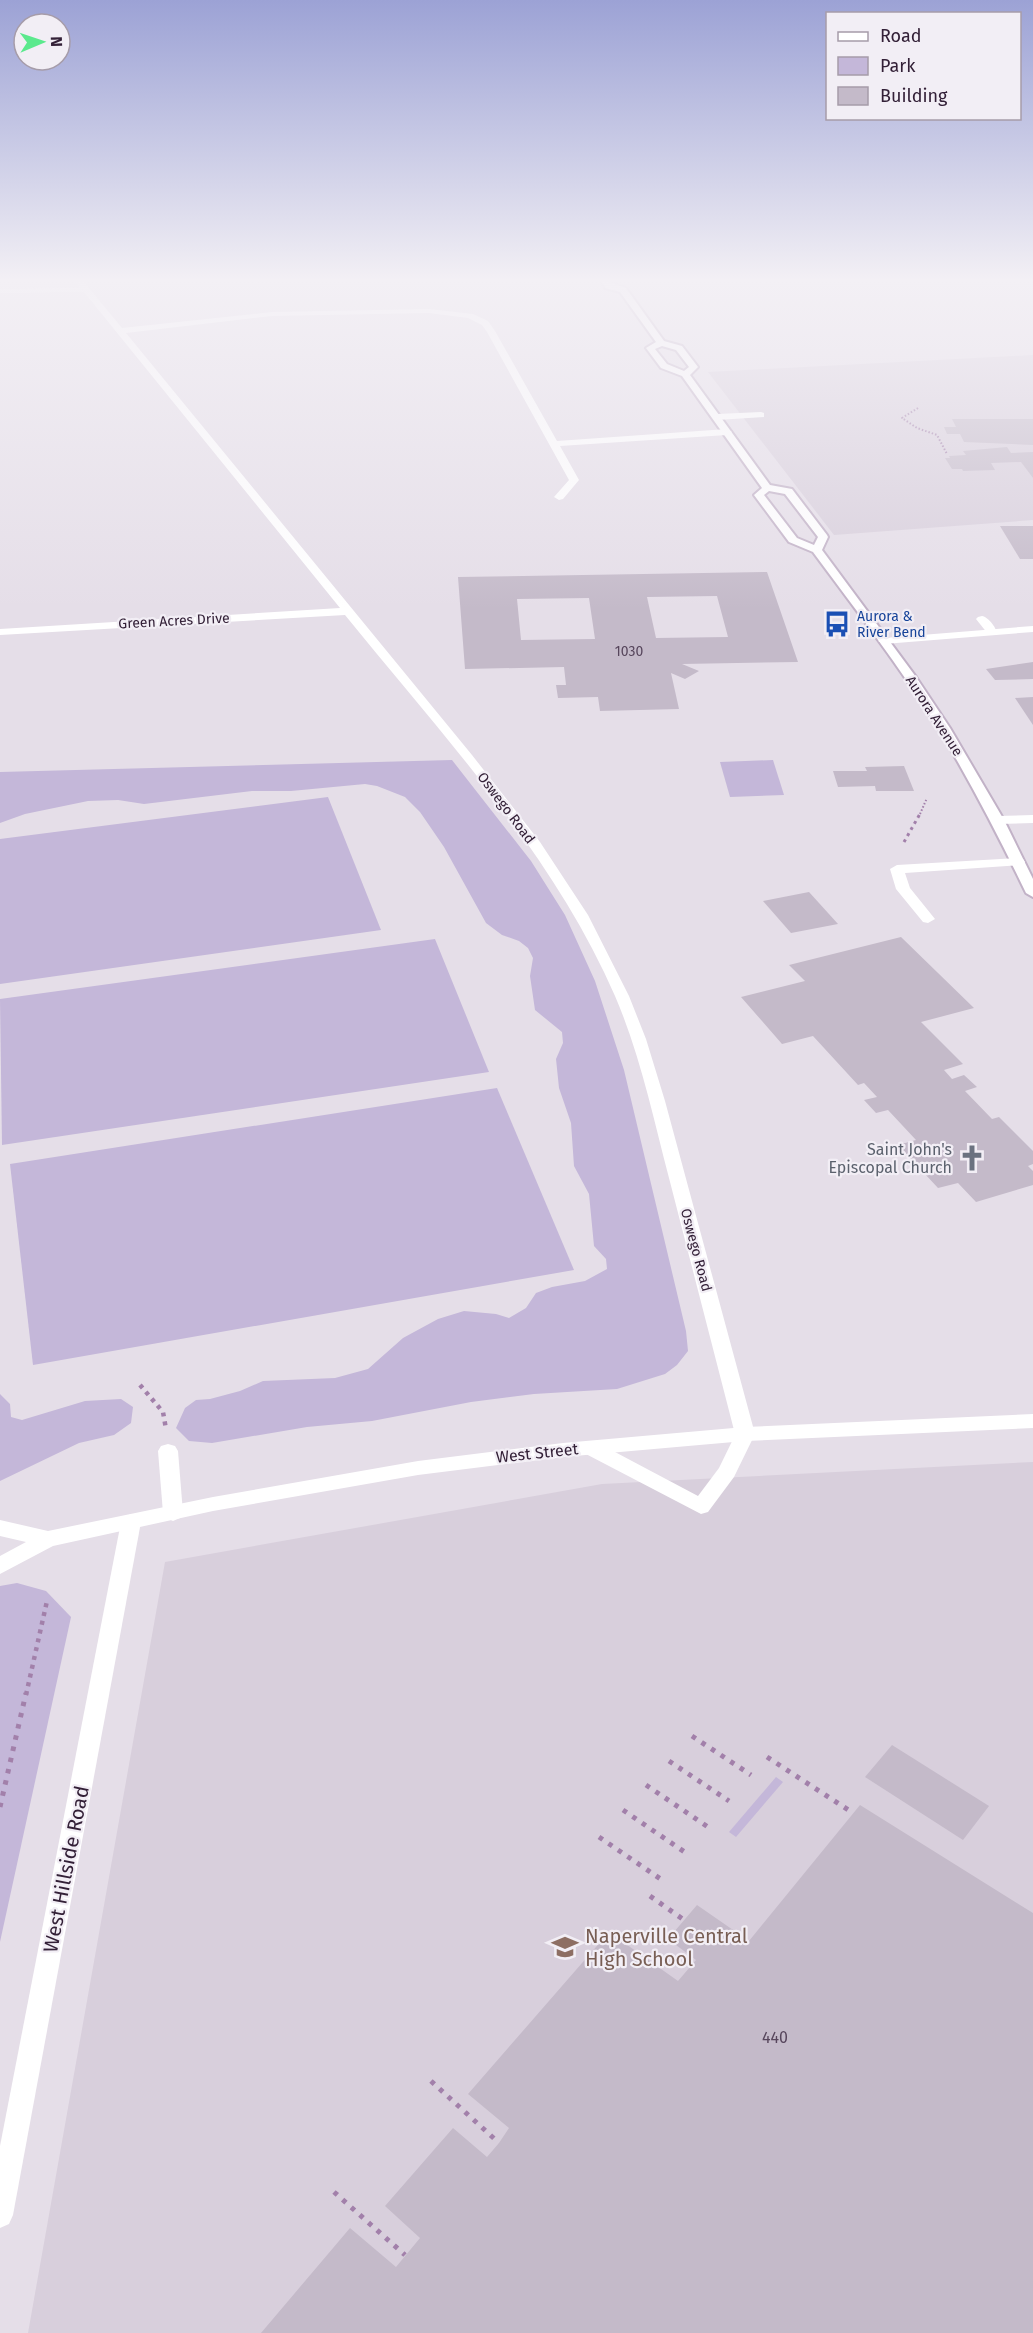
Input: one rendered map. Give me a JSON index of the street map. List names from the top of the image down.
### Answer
{
  "streets": {
    "street": [
      "Green Acres Drive",
      "Aurora Avenue",
      "Oswego Road",
      "West Street",
      "West Hillside Road"
    ]
  },
  "crossings": [
    ["Green Acres Drive", "Oswego Road"],
    ["Oswego Road", "West Street"],
    ["West Street", "West Hillside Road"]
  ],
  "places": {
    "bus stop": ["Aurora & River Bend"],
    "church": ["Saint John's Episcopal Church"],
    "school or university": ["Naperville Central High School"]
  },
  "house_numbers": ["1030", "440"],
  "legend": ["Road", "Park", "Building"],
  "north": "right"
}
